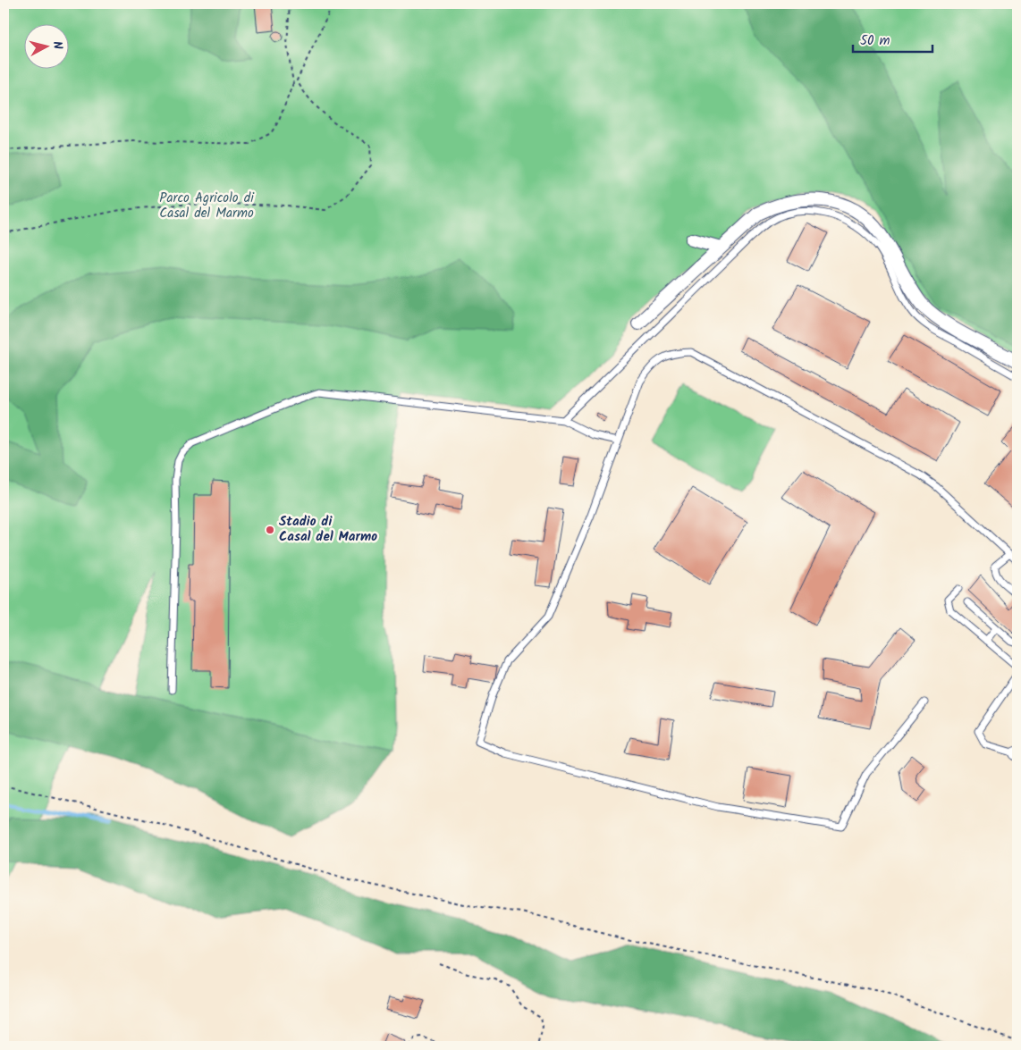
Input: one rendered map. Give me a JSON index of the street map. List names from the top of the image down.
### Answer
{
  "parks": ["Parco Agricolo di Casal del Marmo"],
  "places": ["Stadio di Casal del Marmo"],
  "scale_bar": "50 m",
  "north": "right"
}
